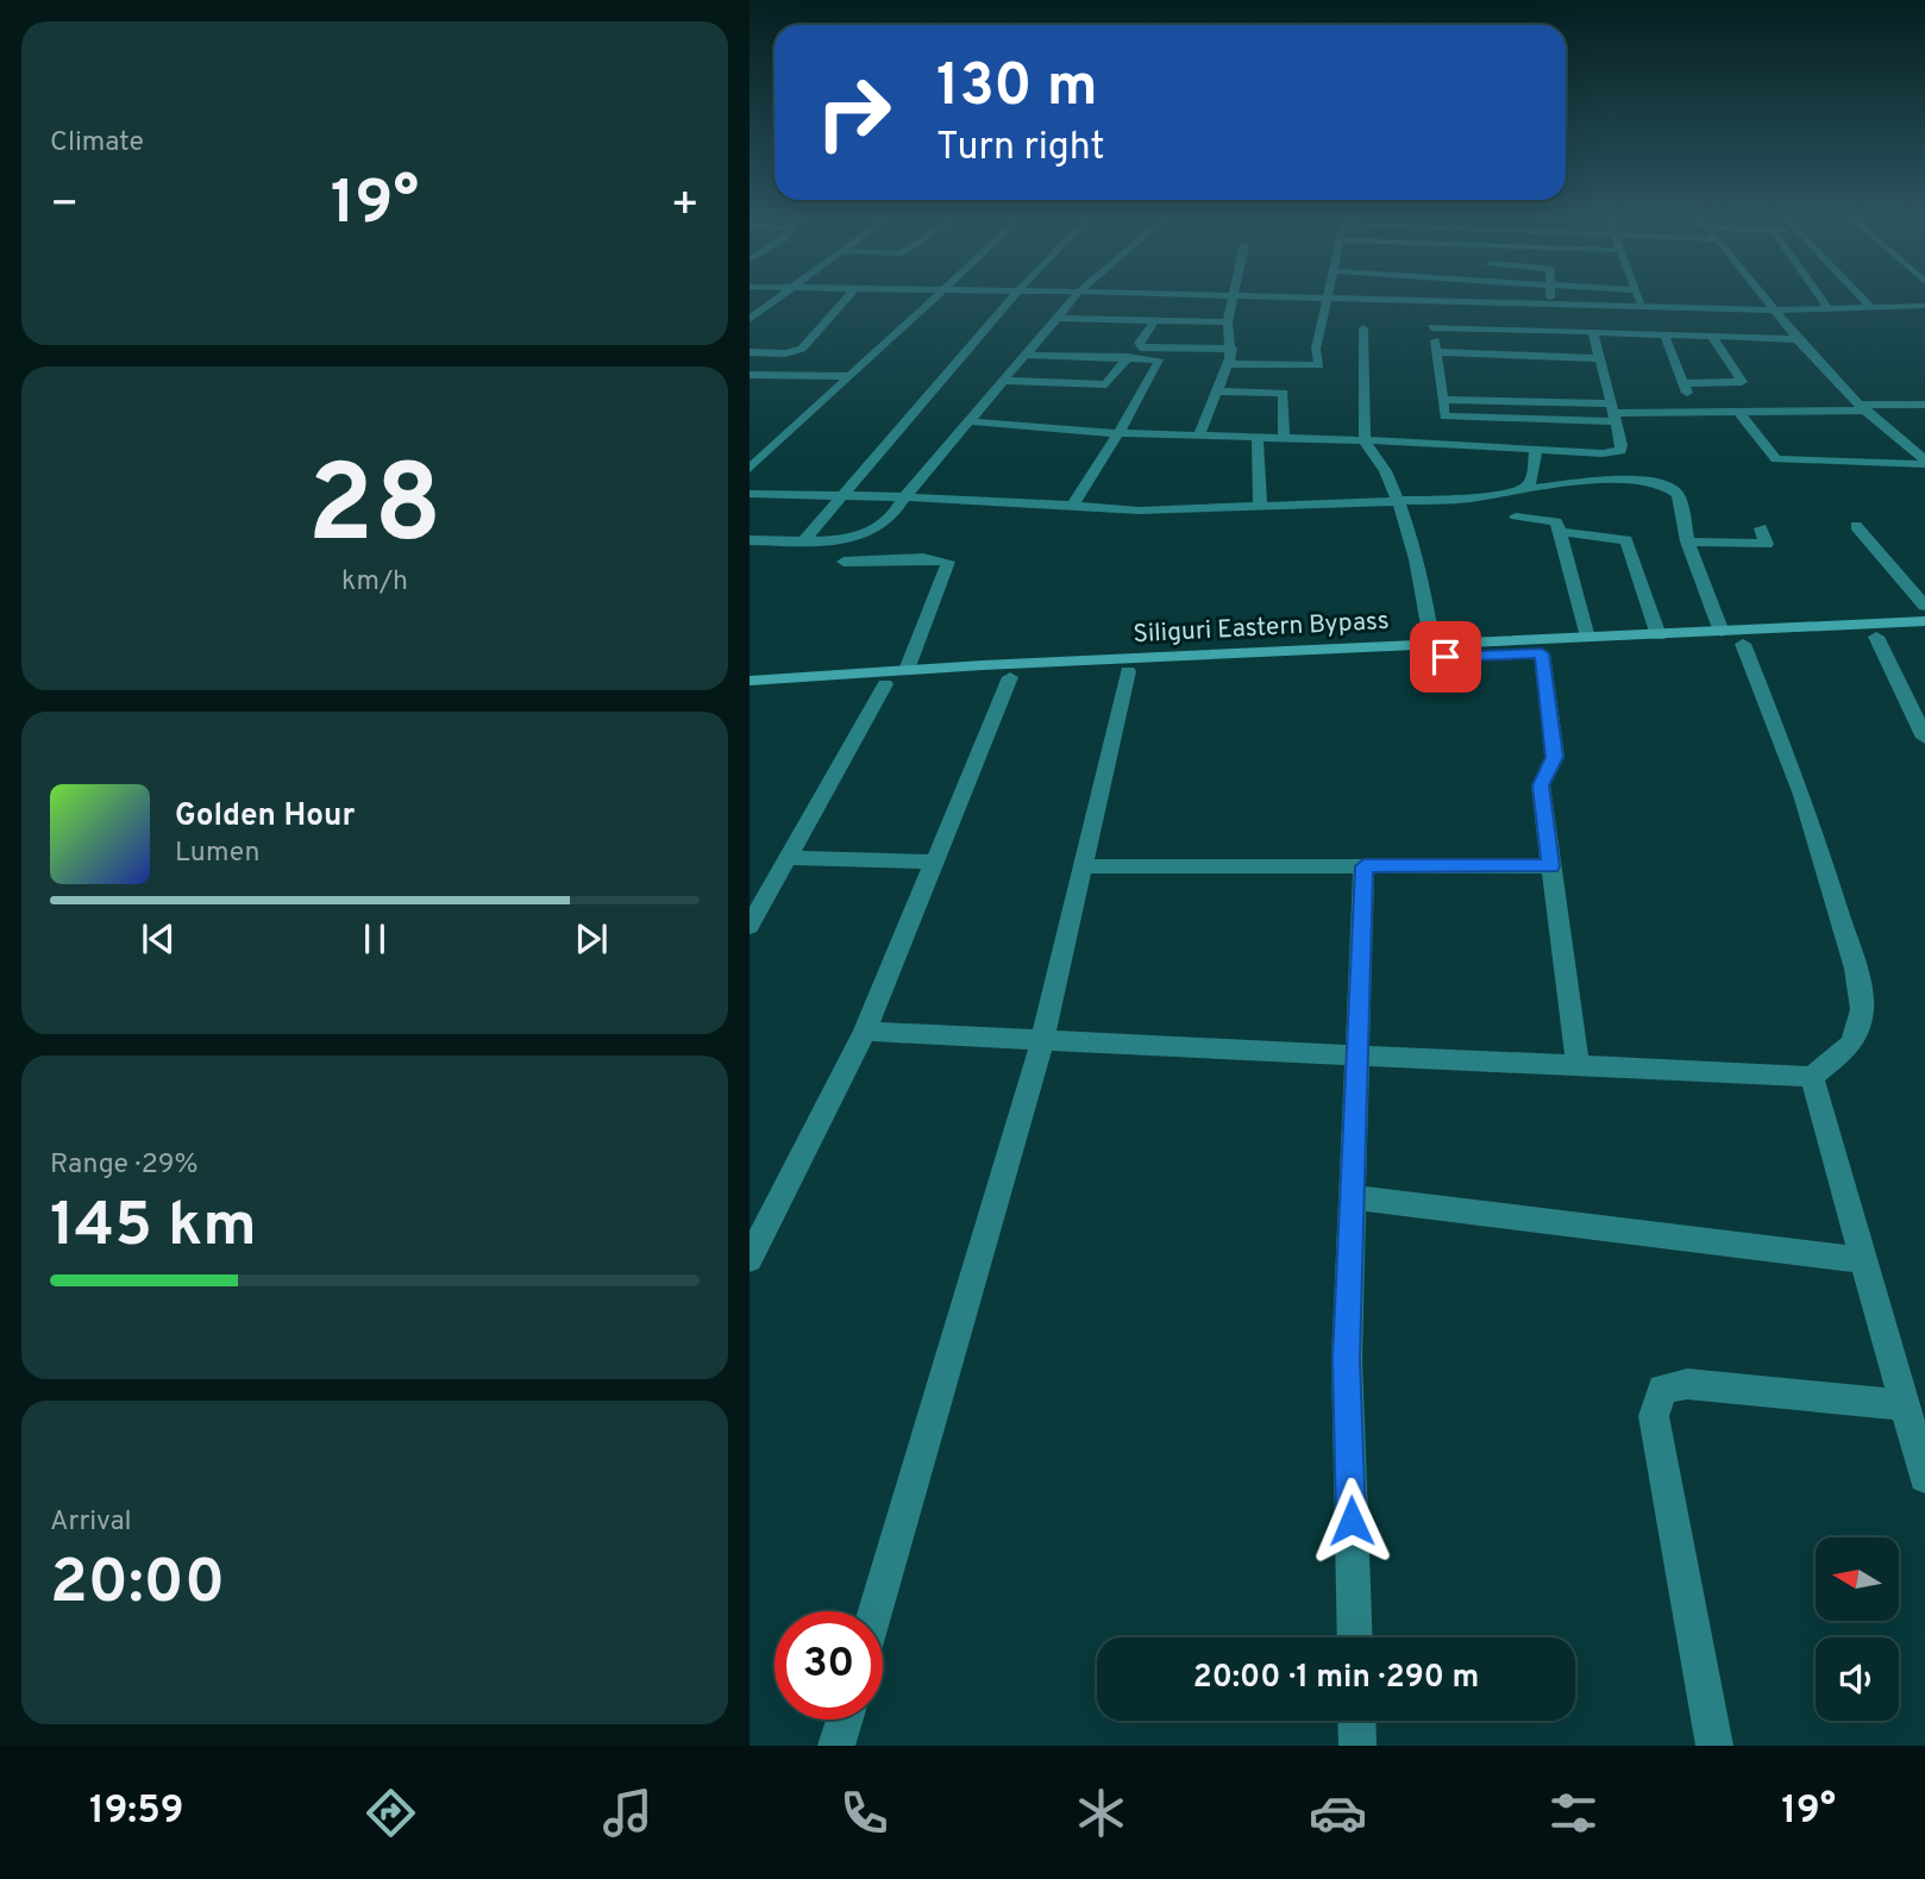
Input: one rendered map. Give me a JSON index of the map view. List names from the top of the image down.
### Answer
{
  "streets": {
    "main road": ["Siliguri Eastern Bypass"]
  },
  "north": "left",
  "page": {
    "tile": [
      "Climate",
      ["28", "km/h"],
      ["Range · 29%", "145 km"],
      ["Arrival", "20:00"]
    ],
    "turn": ["130 m", "Turn right"],
    "heat": ["−", "19°", "+"],
    "song": ["Golden Hour", "Lumen"],
    "limit": "30",
    "trip": "20:00 · 1 min · 290 m",
    "tabs": ["19:59", "19°"]
  }
}
